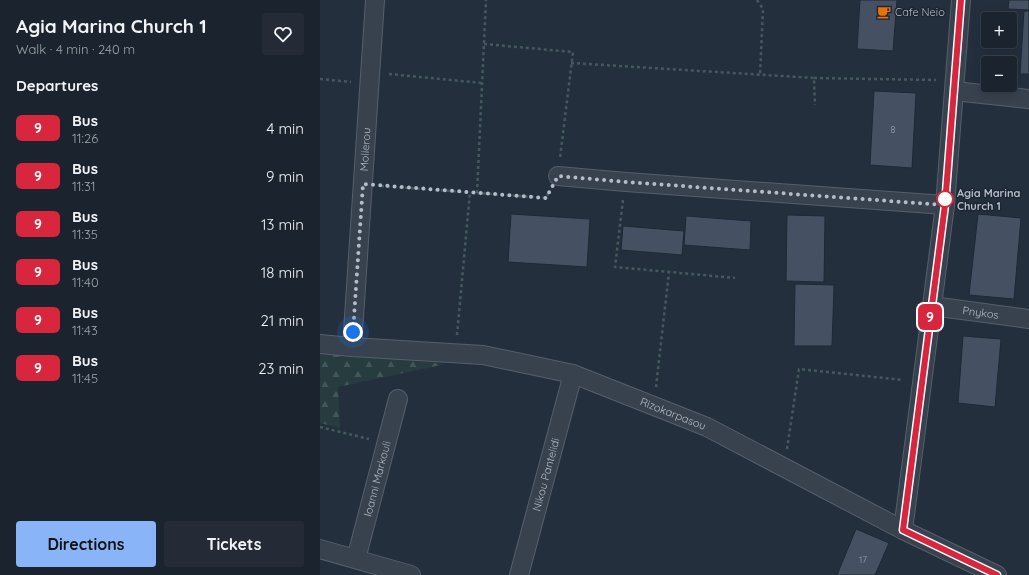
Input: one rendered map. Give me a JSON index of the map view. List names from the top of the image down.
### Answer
{
  "streets": {
    "street": [
      "Molierou",
      "Pnykos",
      "Rizokarpasou",
      "Nikou Pantelidi",
      "Ioanni Markouli"
    ]
  },
  "crossings": [
    ["Molierou", "Rizokarpasou"],
    ["Rizokarpasou", "Nikou Pantelidi"]
  ],
  "places": {
    "cafe": ["Cafe Neio"],
    "other": ["Agia Marina Church 1"]
  },
  "lines": ["bus line 9"],
  "house_numbers": ["8", "17"],
  "page": {
    "heading": [
      ["Agia Marina Church 1", "Walk · 4 min · 240 m"],
      "Departures"
    ],
    "on_map": "9",
    "map_buttons": ["+", "−"],
    "list": [
      {
        "mark": "9",
        "name": "Bus",
        "note": "11:26",
        "value": "4 min"
      },
      {
        "mark": "9",
        "name": "Bus",
        "note": "11:31",
        "value": "9 min"
      },
      {
        "mark": "9",
        "name": "Bus",
        "note": "11:35",
        "value": "13 min"
      },
      {
        "mark": "9",
        "name": "Bus",
        "note": "11:40",
        "value": "18 min"
      },
      {
        "mark": "9",
        "name": "Bus",
        "note": "11:43",
        "value": "21 min"
      },
      {
        "mark": "9",
        "name": "Bus",
        "note": "11:45",
        "value": "23 min"
      }
    ],
    "buttons": ["Directions", "Tickets"]
  }
}
